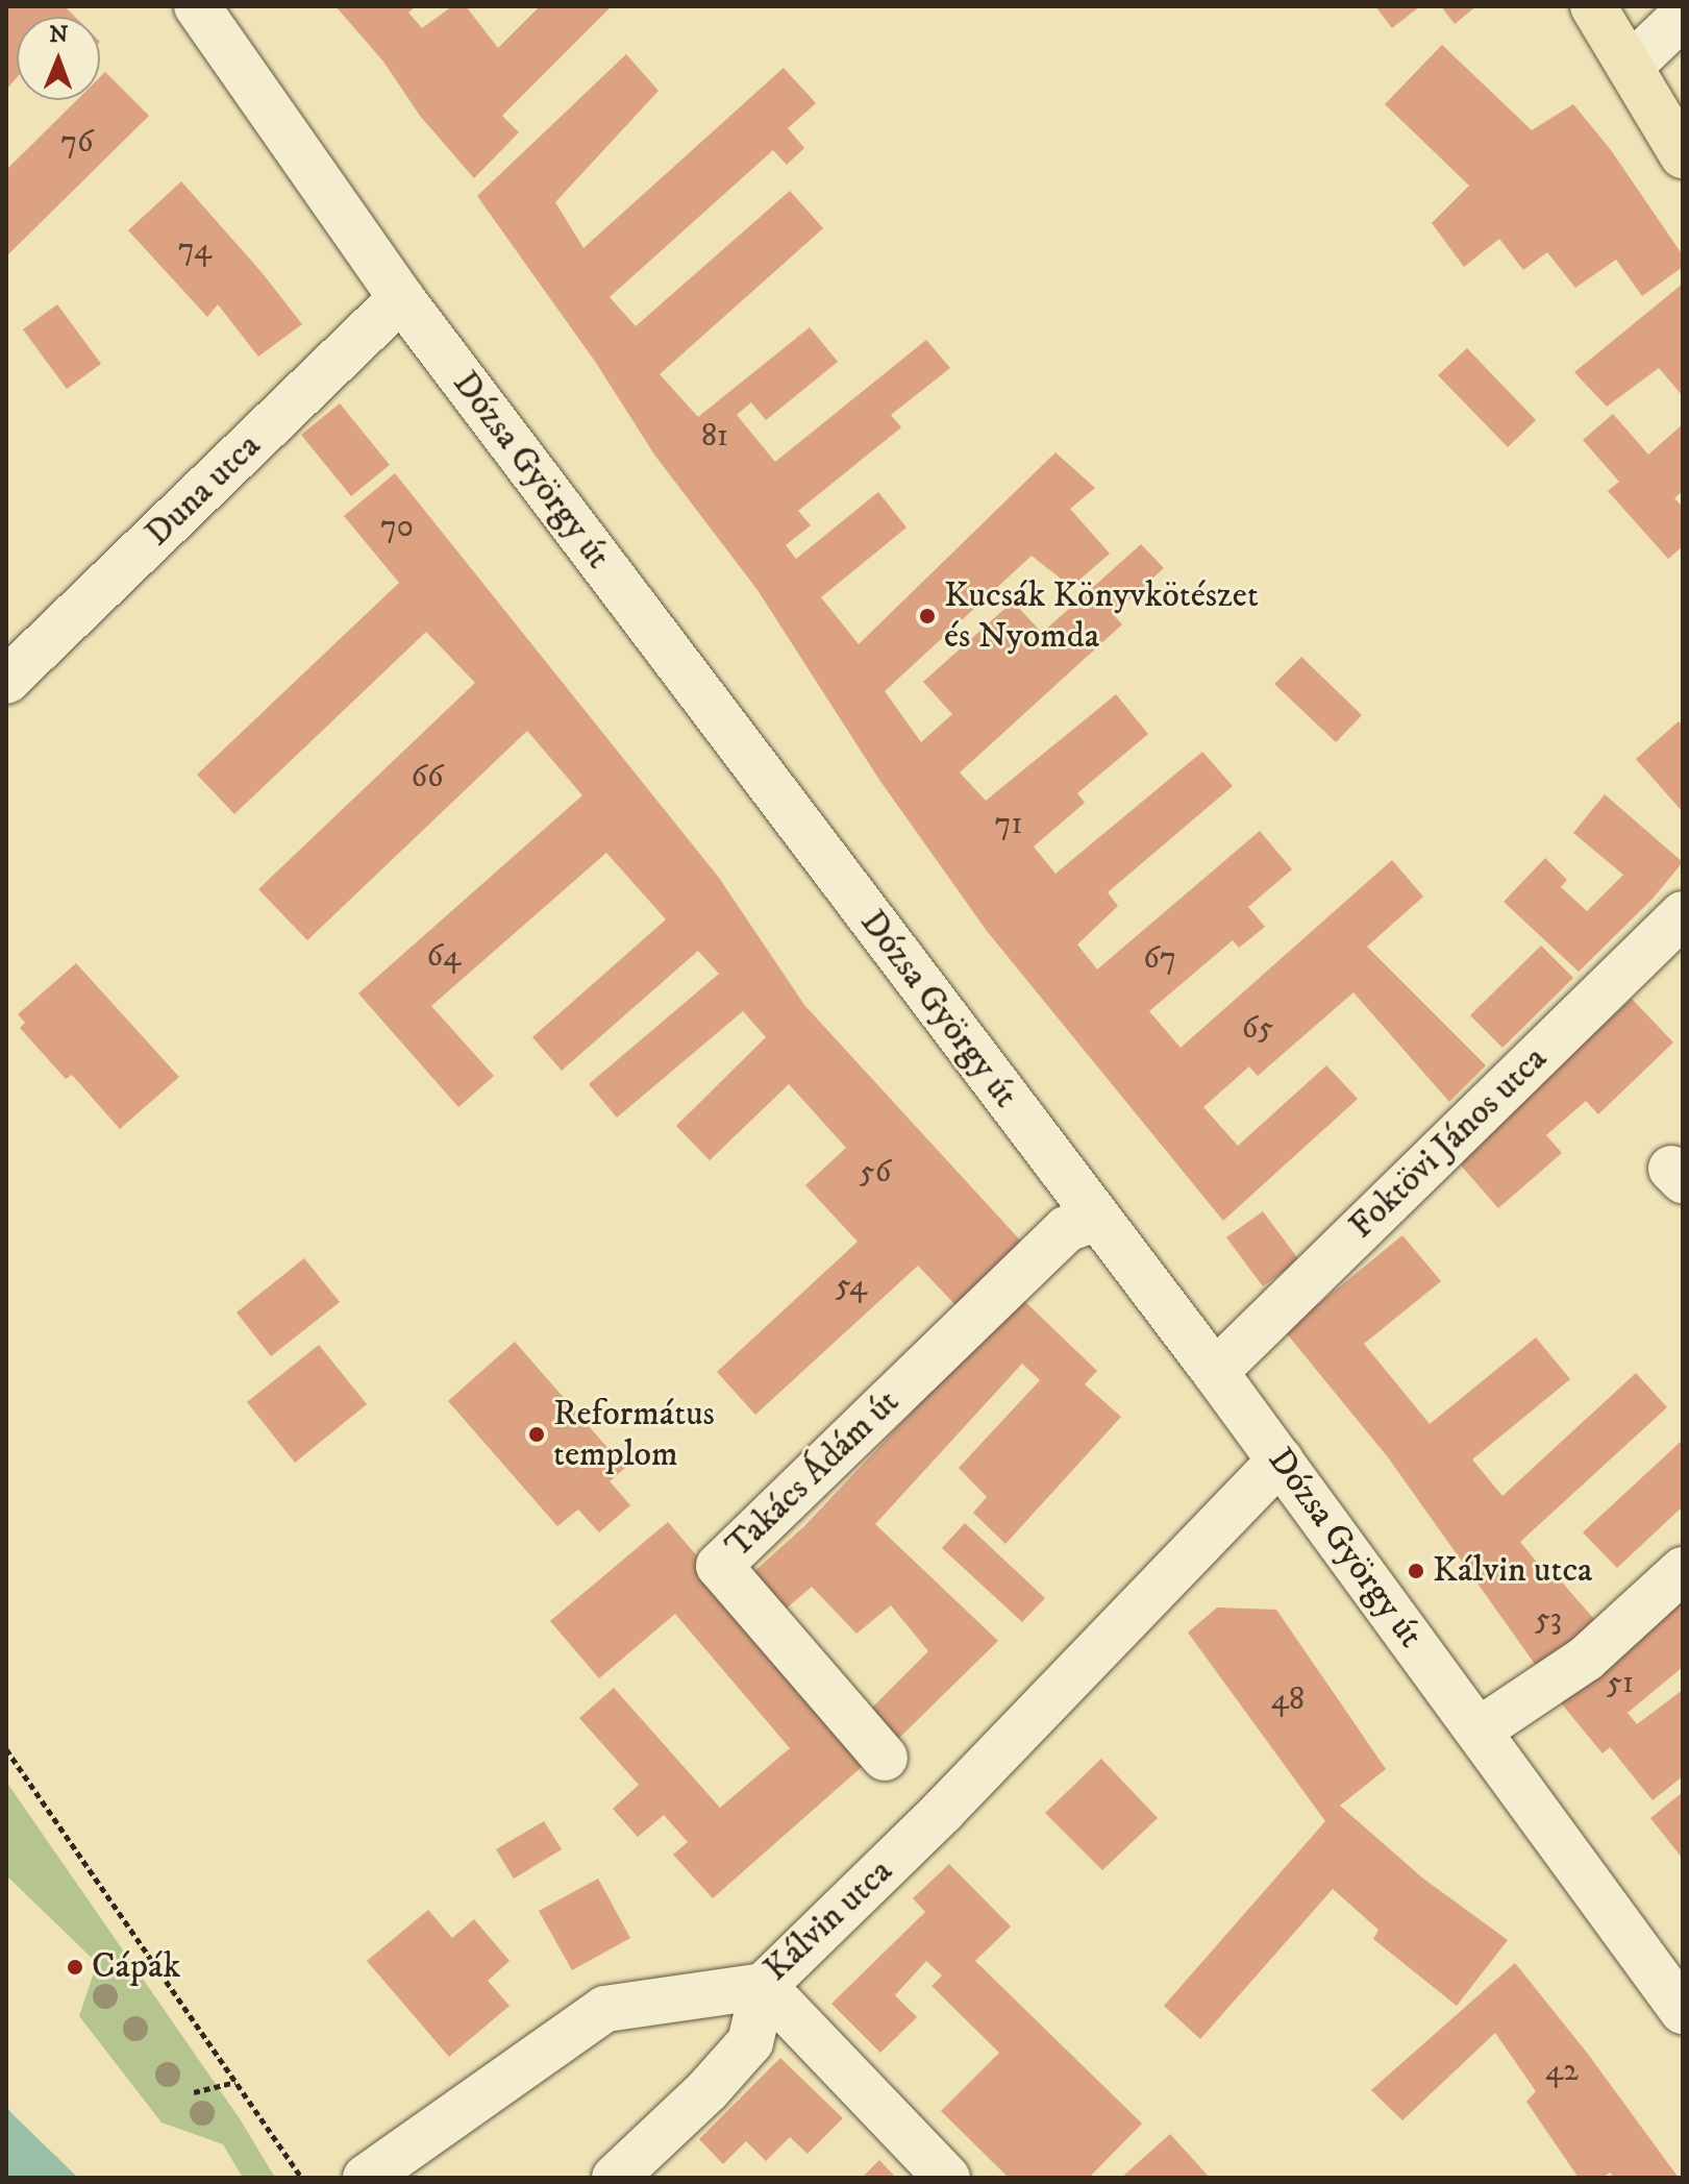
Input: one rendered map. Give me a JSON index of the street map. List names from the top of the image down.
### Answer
{
  "streets": {
    "street": [
      "Dózsa György út",
      "Duna utca",
      "Foktövi János utca",
      "Takács Ádám út",
      "Kálvin utca"
    ]
  },
  "crossings": [
    ["Dózsa György út", "Duna utca"],
    ["Dózsa György út", "Foktövi János utca"],
    ["Dózsa György út", "Takács Ádám út"],
    ["Dózsa György út", "Kálvin utca"]
  ],
  "places": [
    "Kucsák Könyvkötészet és Nyomda",
    "Református templom",
    "Kálvin utca",
    "Cápák"
  ],
  "house_numbers": [
    "76",
    "74",
    "81",
    "70",
    "66",
    "71",
    "64",
    "67",
    "65",
    "56",
    "54",
    "53",
    "51",
    "48",
    "42"
  ],
  "north": "top"
}
